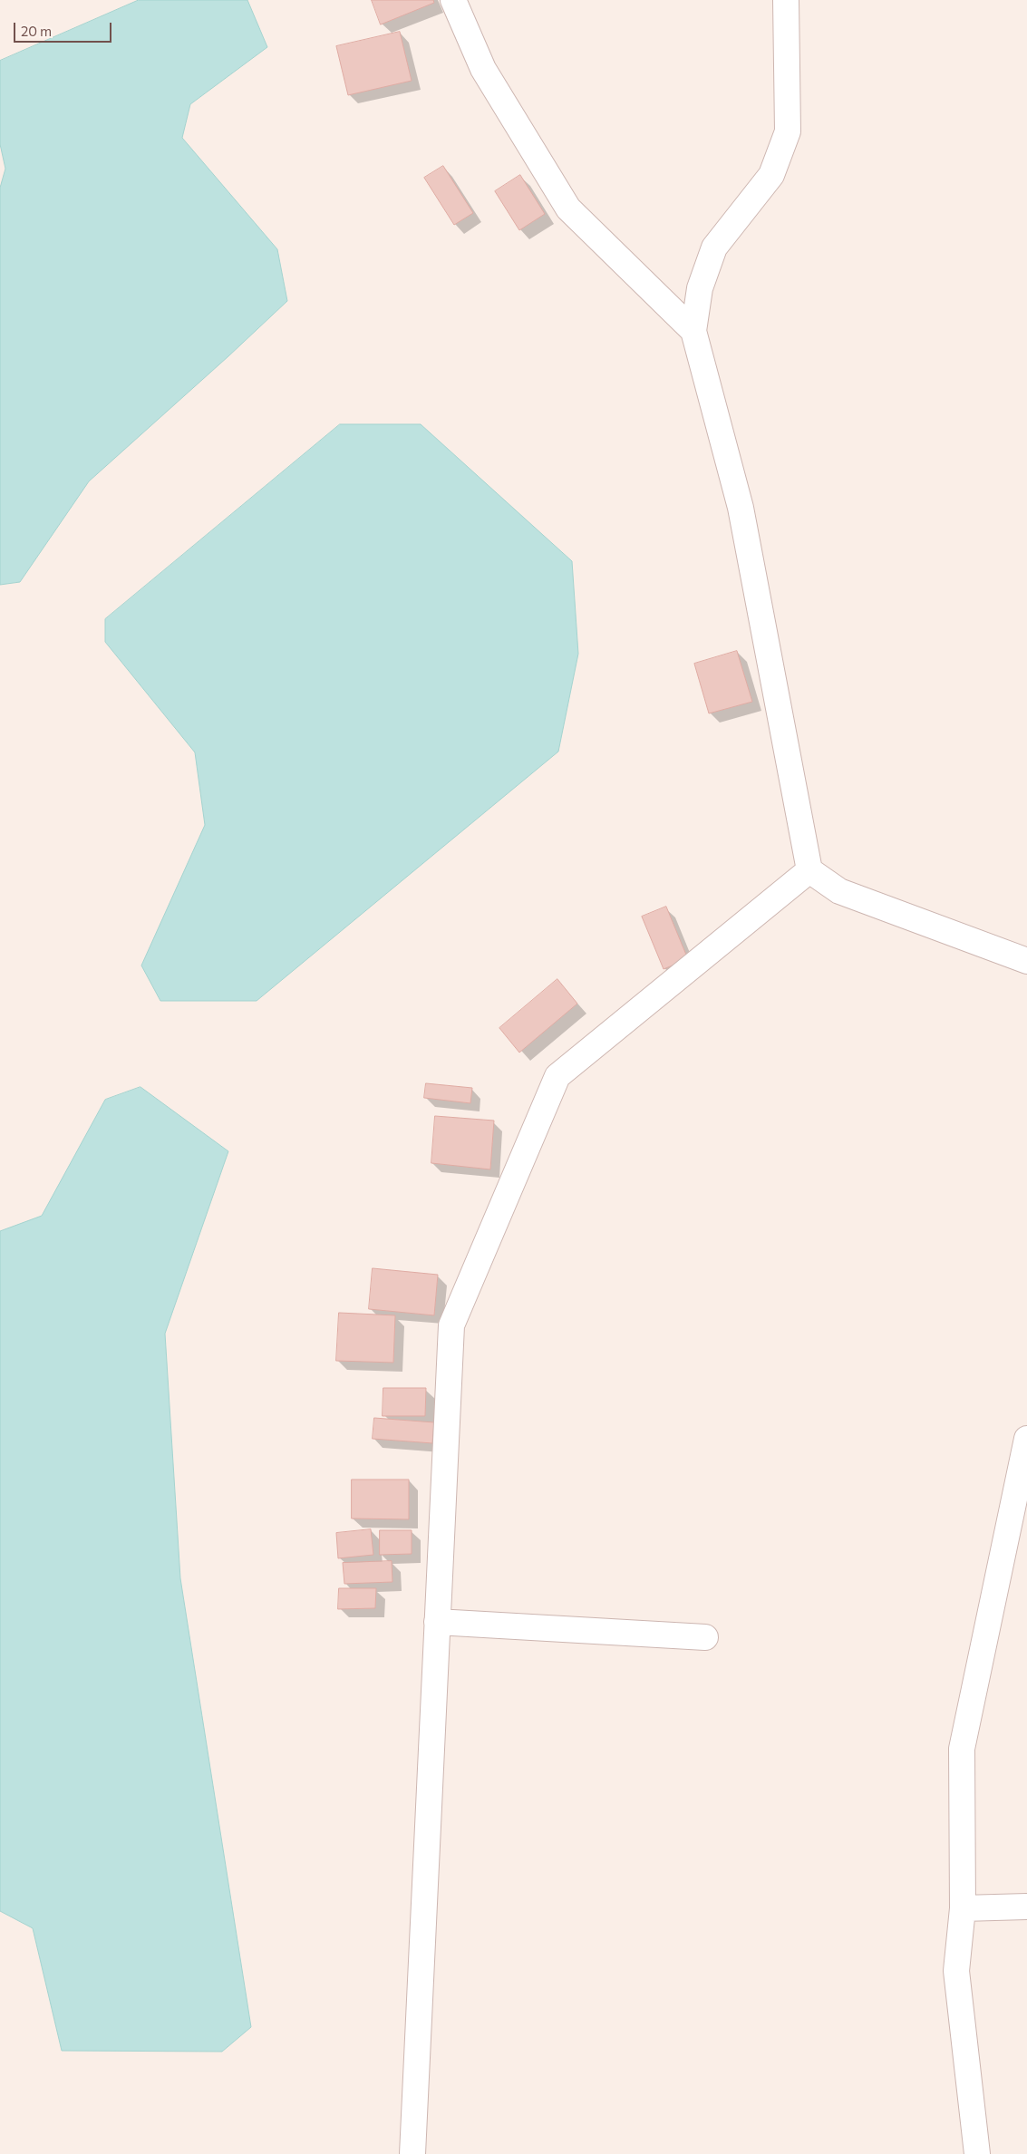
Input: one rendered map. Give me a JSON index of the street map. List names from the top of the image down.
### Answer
{
  "scale_bar": "20 m"
}
